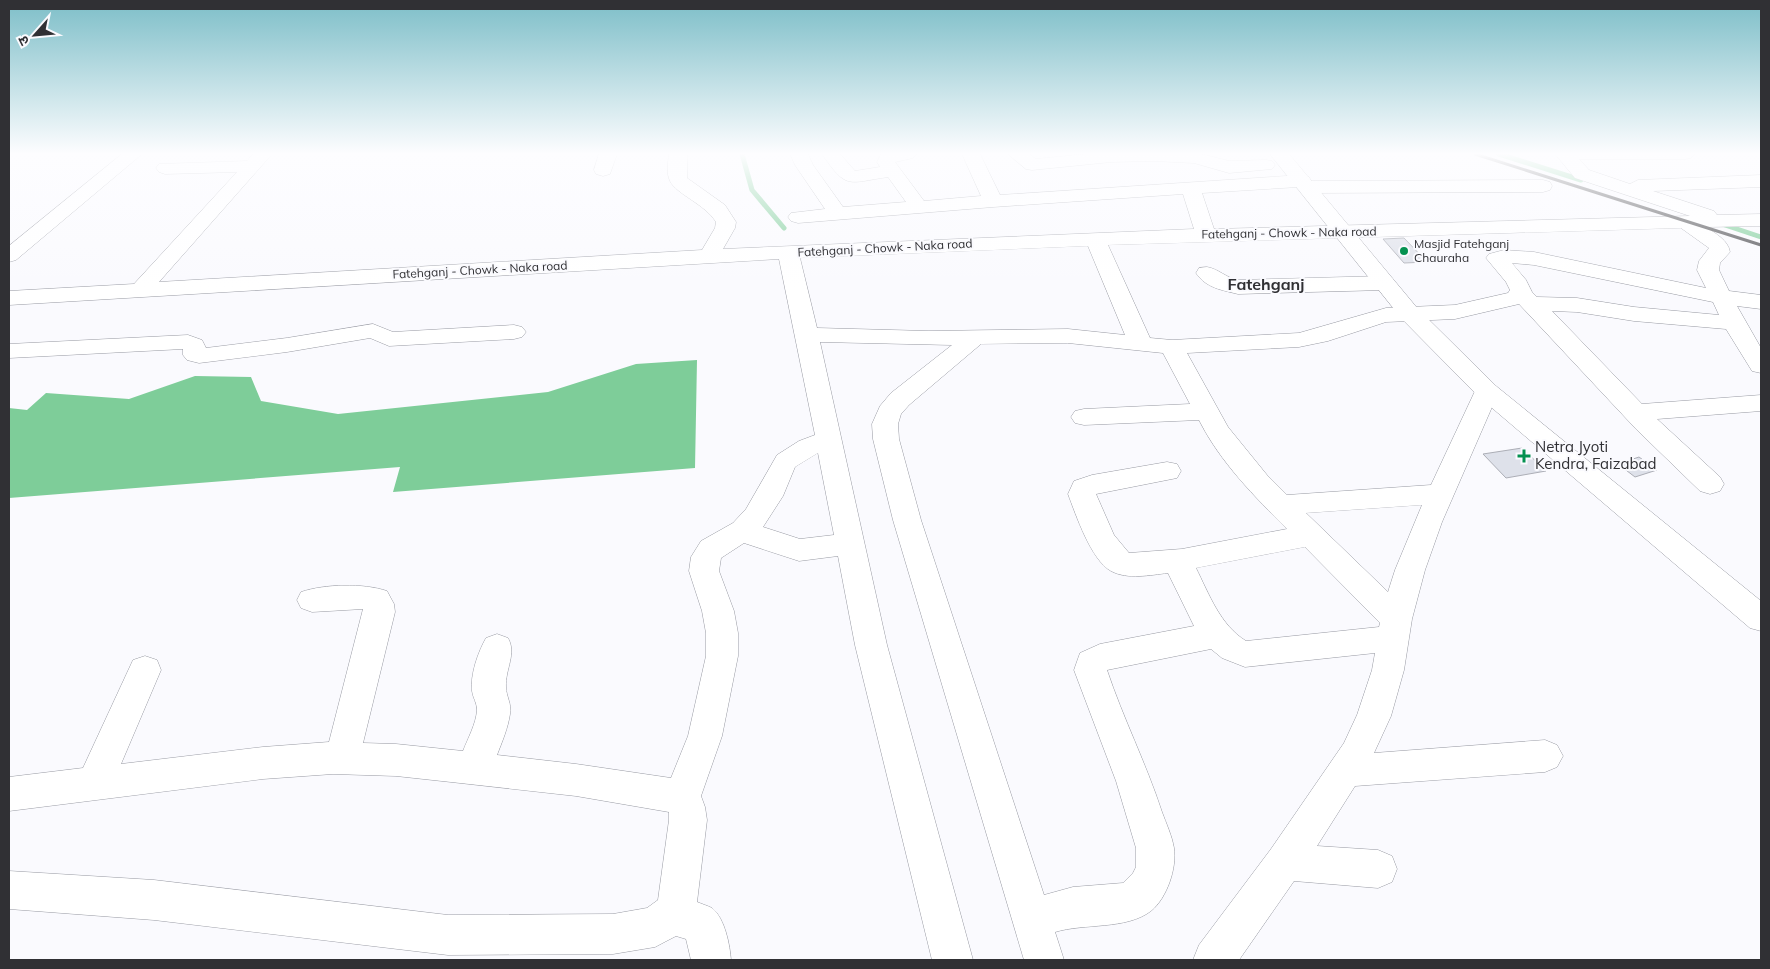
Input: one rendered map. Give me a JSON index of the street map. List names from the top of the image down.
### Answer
{
  "streets": {
    "street": ["Fatehganj - Chowk - Naka road"]
  },
  "districts": ["Fatehganj"],
  "places": {
    "other": ["Masjid Fatehganj Chauraha"],
    "health": ["Netra Jyoti Kendra, Faizabad"]
  },
  "north": "bottom left"
}
